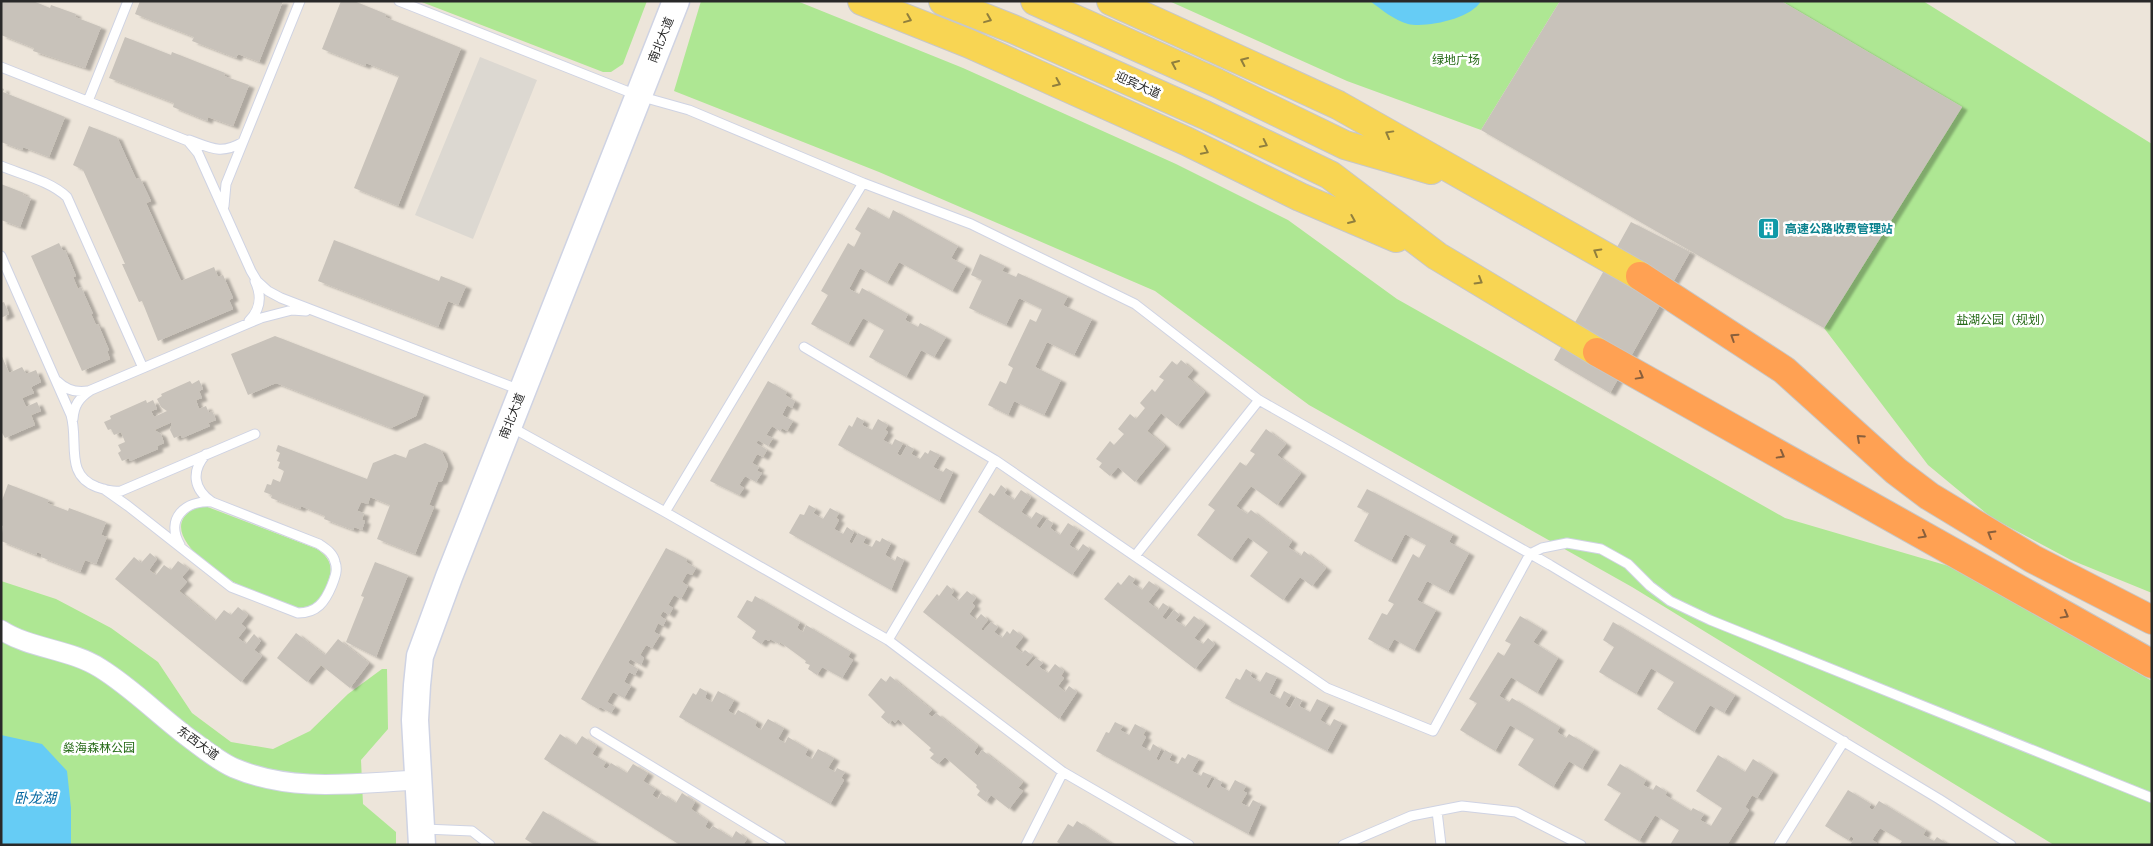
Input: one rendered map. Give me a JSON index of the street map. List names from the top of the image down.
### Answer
{
  "streets": {
    "main road": ["迎宾大道"],
    "street": ["南北大道", "东西大道"]
  },
  "crossings": [
    ["南北大道", "东西大道"]
  ],
  "water": ["卧龙湖"],
  "parks": ["绿地广场", "盐湖公园（规划）", "燊海森林公园"],
  "places": {
    "building": ["高速公路收费管理站"]
  }
}
